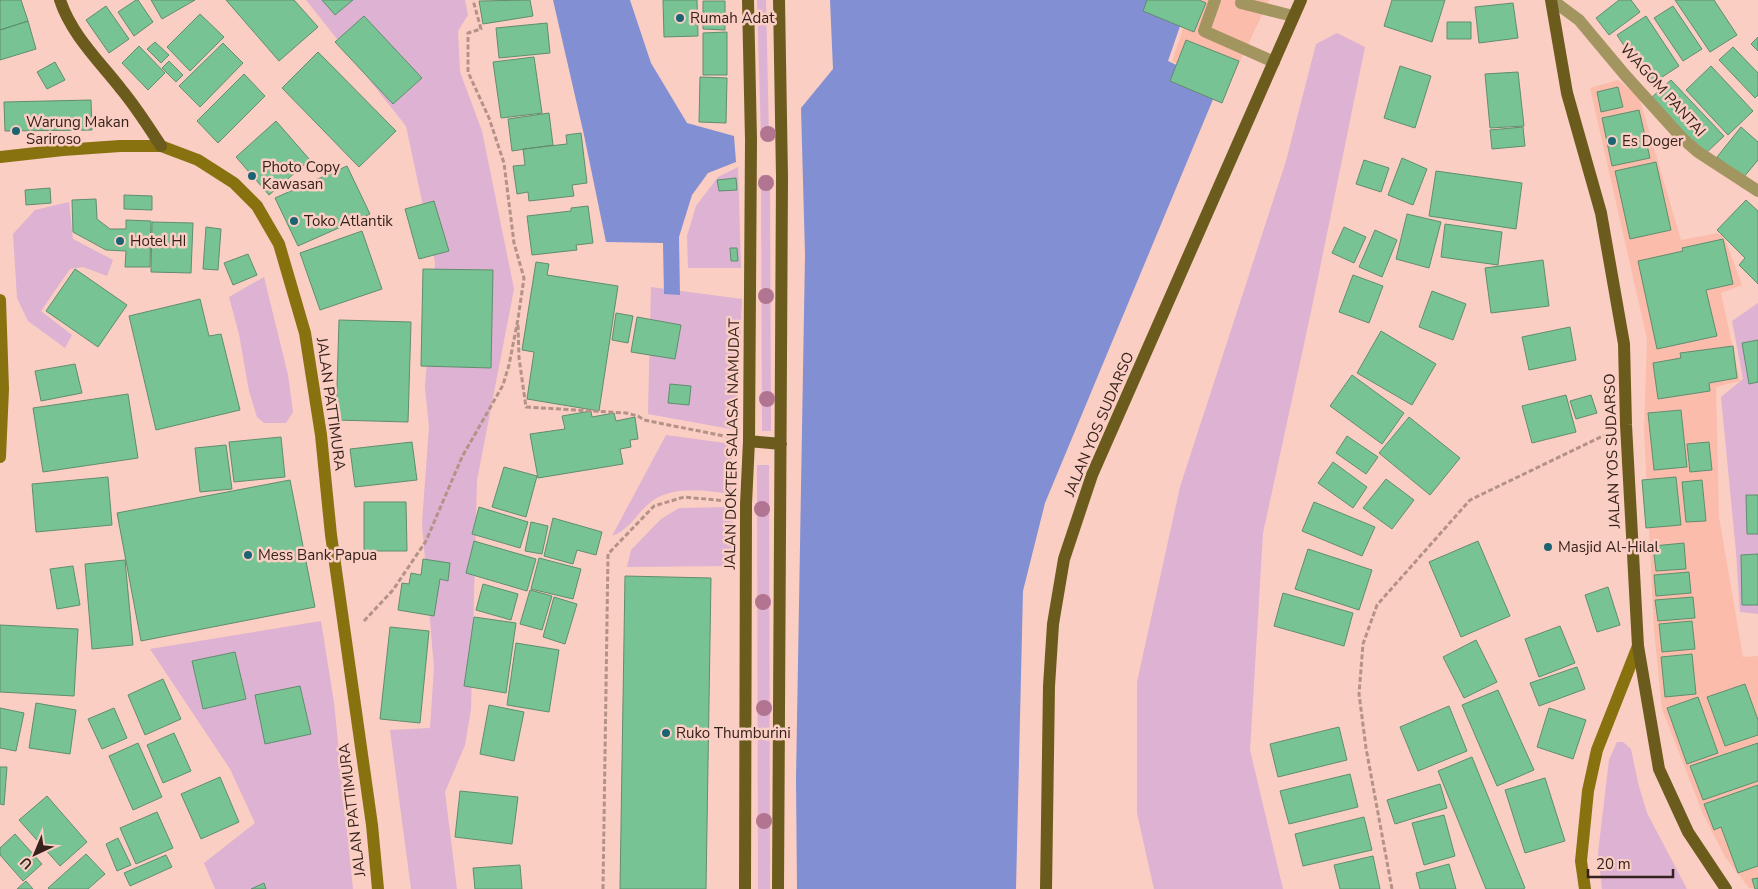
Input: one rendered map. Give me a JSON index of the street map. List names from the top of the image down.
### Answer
{
  "streets": {
    "main road": ["JALAN PATTIMURA", "JALAN YOS SUDARSO", "JALAN DOKTER SALASA NAMUDAT"],
    "street": ["WAGOM PANTAI"]
  },
  "crossings": [
    ["WAGOM PANTAI", "JALAN YOS SUDARSO"]
  ],
  "places": [
    "Rumah Adat",
    "Warung Makan Sariroso",
    "Es Doger",
    "Photo Copy Kawasan",
    "Toko Atlantik",
    "Hotel HI",
    "Masjid Al-Hilal",
    "Mess Bank Papua",
    "Ruko Thumburini"
  ],
  "scale_bar": "20 m",
  "north": "bottom left"
}
